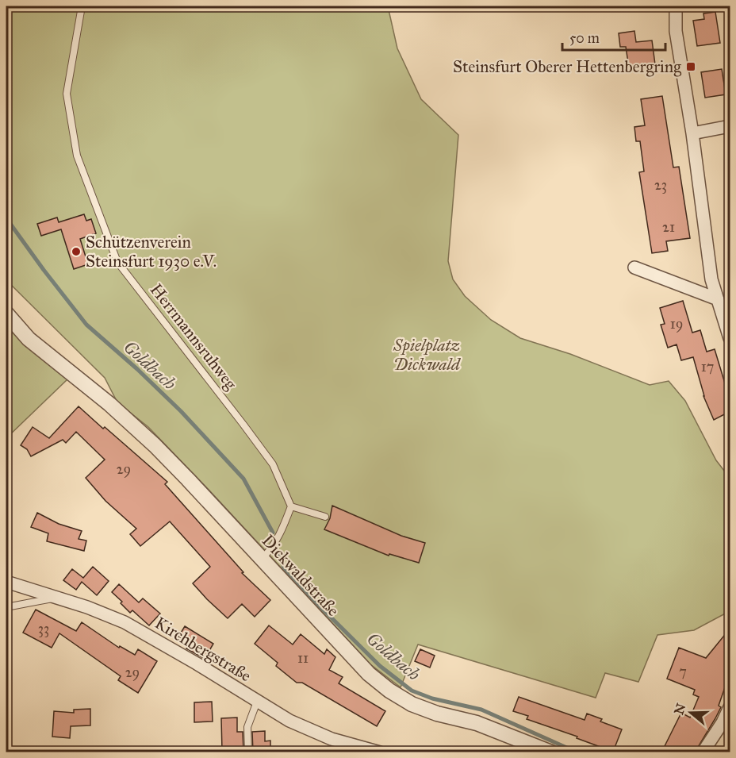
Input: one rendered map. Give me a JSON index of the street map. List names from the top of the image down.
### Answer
{
  "streets": {
    "street": ["Dickwaldstraße", "Kirchbergstraße"],
    "lane": ["Herrmannsruhweg"]
  },
  "water": ["Goldbach"],
  "parks": ["Spielplatz Dickwald"],
  "places": {
    "transit": ["Steinsfurt Oberer Hettenbergring"],
    "other": ["Schützenverein Steinsfurt 1930 e.V."]
  },
  "house_numbers": [
    "23",
    "21",
    "19",
    "17",
    "29",
    "33",
    "11",
    "7",
    "29"
  ],
  "scale_bar": "50 m",
  "north": "left"
}
